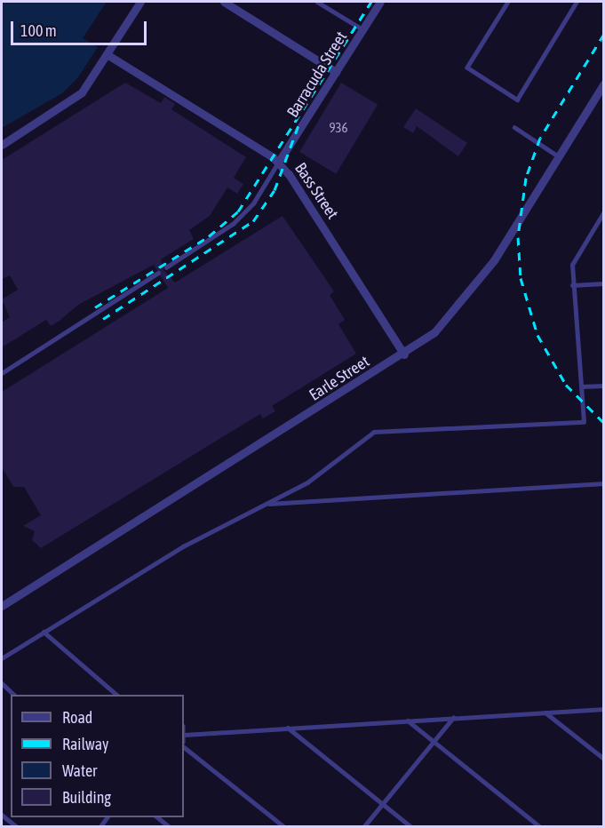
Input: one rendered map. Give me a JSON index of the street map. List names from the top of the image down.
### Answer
{
  "streets": {
    "street": ["Barracuda Street", "Bass Street", "Earle Street"]
  },
  "crossings": [
    ["Barracuda Street", "Bass Street"],
    ["Bass Street", "Earle Street"]
  ],
  "house_numbers": ["936"],
  "legend": [
    "Road",
    "Railway",
    "Water",
    "Building"
  ],
  "scale_bar": "100 m"
}
